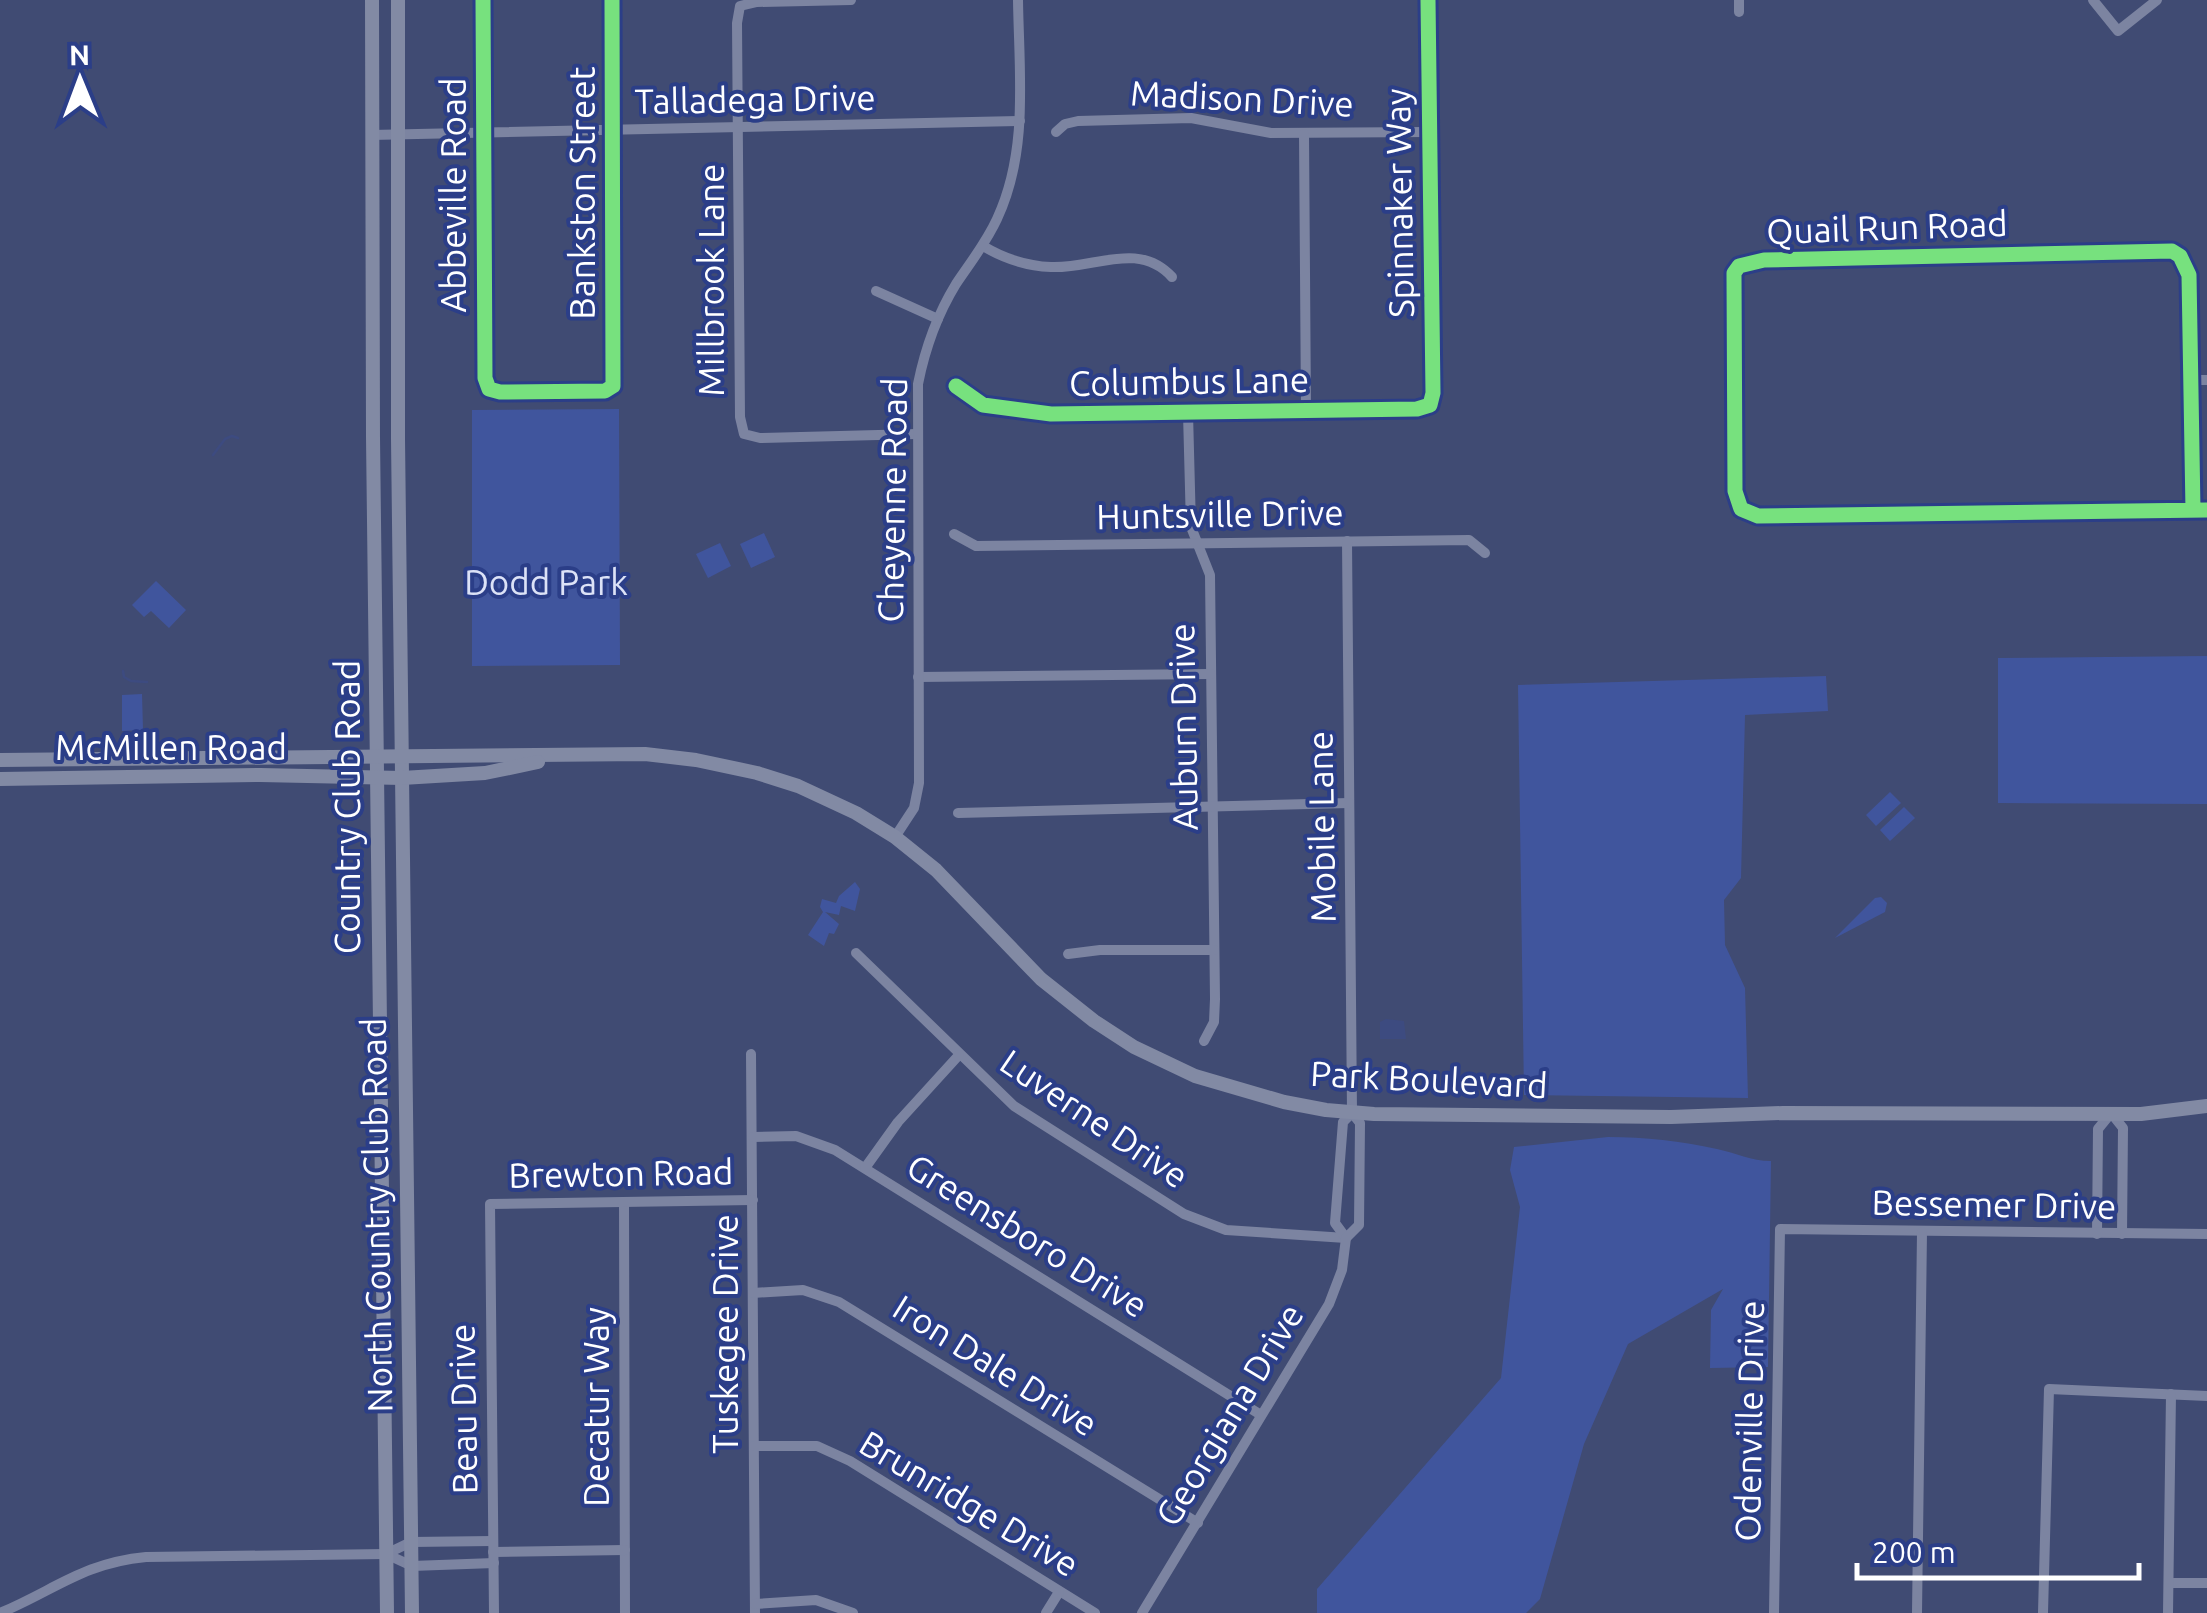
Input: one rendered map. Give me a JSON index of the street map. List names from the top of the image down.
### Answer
{
  "streets": {
    "main road": [
      "McMillen Road",
      "Country Club Road",
      "Park Boulevard",
      "North Country Club Road"
    ],
    "street": [
      "Madison Drive",
      "Talladega Drive",
      "Bankston Street",
      "Abbeville Road",
      "Spinnaker Way",
      "Quail Run Road",
      "Millbrook Lane",
      "Columbus Lane",
      "Cheyenne Road",
      "Huntsville Drive",
      "Auburn Drive",
      "Mobile Lane",
      "Luverne Drive",
      "Brewton Road",
      "Bessemer Drive",
      "Greensboro Drive",
      "Tuskegee Drive",
      "Iron Dale Drive",
      "Decatur Way",
      "Beau Drive",
      "Georgiana Drive",
      "Odenville Drive",
      "Brunridge Drive"
    ]
  },
  "crossings": [
    ["Madison Drive", "Spinnaker Way"],
    ["Talladega Drive", "Bankston Street"],
    ["Talladega Drive", "Abbeville Road"],
    ["Talladega Drive", "Millbrook Lane"],
    ["Talladega Drive", "Cheyenne Road"],
    ["Talladega Drive", "Country Club Road"],
    ["Bankston Street", "Abbeville Road"],
    ["Spinnaker Way", "Columbus Lane"],
    ["Millbrook Lane", "Cheyenne Road"],
    ["Columbus Lane", "Auburn Drive"],
    ["Cheyenne Road", "Park Boulevard"],
    ["Huntsville Drive", "Auburn Drive"],
    ["Huntsville Drive", "Mobile Lane"],
    ["McMillen Road", "Country Club Road"],
    ["McMillen Road", "Park Boulevard"],
    ["McMillen Road", "North Country Club Road"],
    ["Country Club Road", "Park Boulevard"],
    ["Country Club Road", "North Country Club Road"],
    ["Mobile Lane", "Park Boulevard"],
    ["Mobile Lane", "Georgiana Drive"],
    ["Park Boulevard", "North Country Club Road"],
    ["Park Boulevard", "Georgiana Drive"],
    ["Luverne Drive", "Georgiana Drive"],
    ["Brewton Road", "Tuskegee Drive"],
    ["Brewton Road", "Decatur Way"],
    ["Brewton Road", "Beau Drive"],
    ["Bessemer Drive", "Odenville Drive"],
    ["Greensboro Drive", "Tuskegee Drive"],
    ["Greensboro Drive", "Georgiana Drive"],
    ["Tuskegee Drive", "Iron Dale Drive"],
    ["Tuskegee Drive", "Brunridge Drive"],
    ["Iron Dale Drive", "Georgiana Drive"]
  ],
  "parks": ["Dodd Park"],
  "scale_bar": "200 m",
  "north": "top"
}
